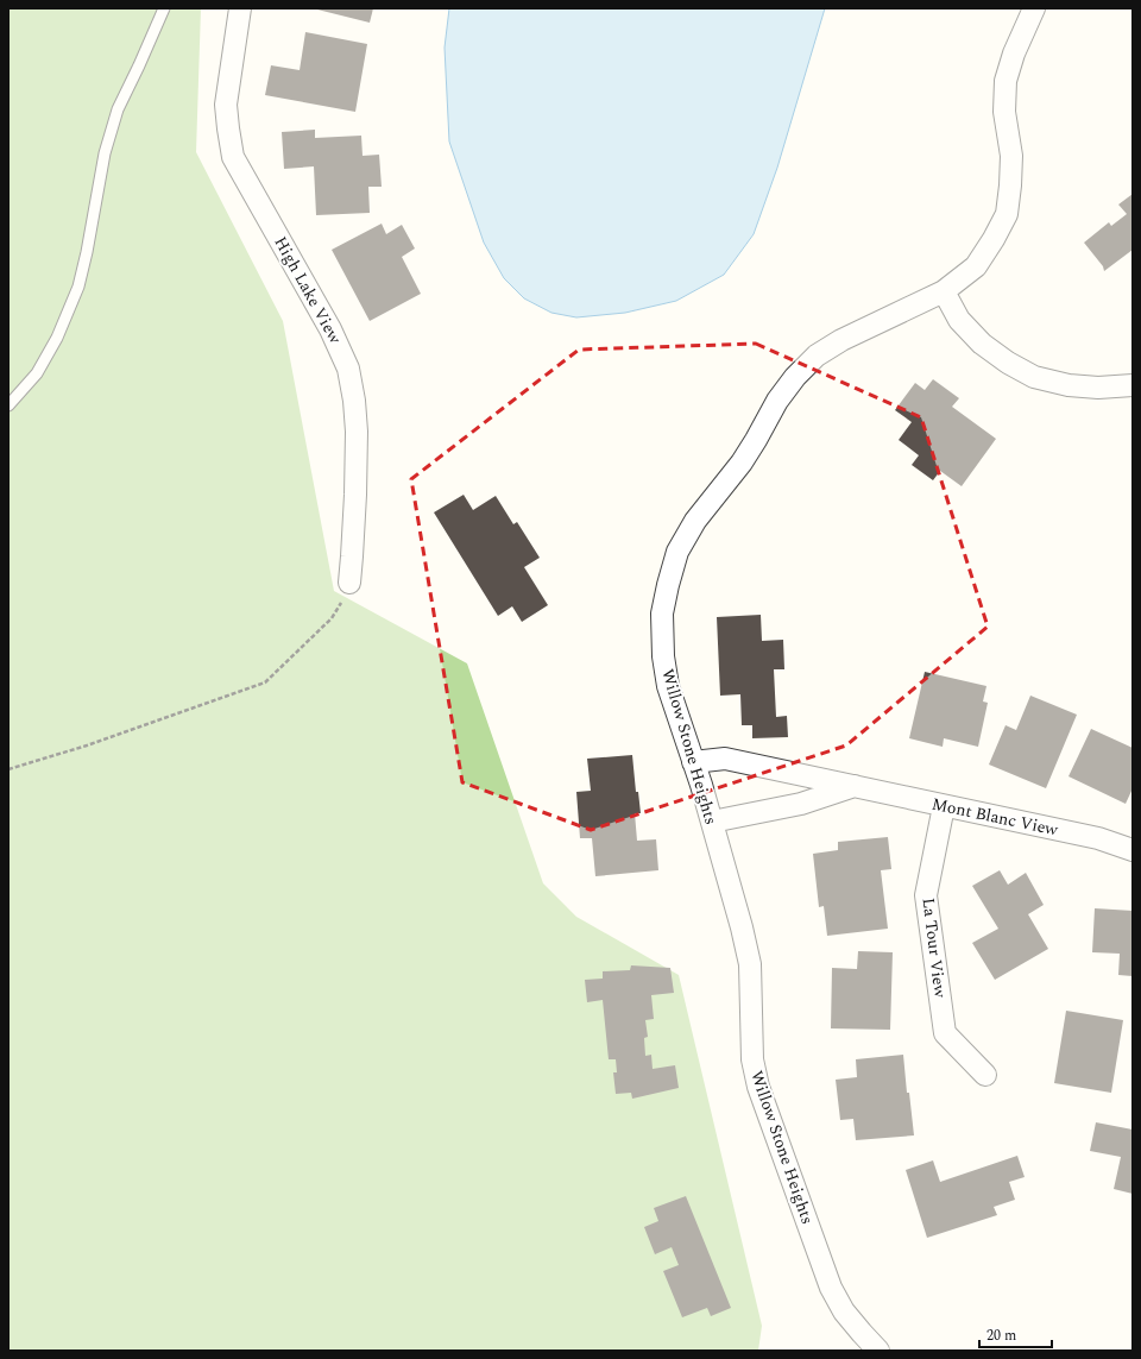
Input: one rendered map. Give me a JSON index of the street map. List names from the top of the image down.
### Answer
{
  "streets": {
    "street": [
      "High Lake View",
      "Willow Stone Heights",
      "Mont Blanc View",
      "La Tour View"
    ]
  },
  "crossings": [
    ["Willow Stone Heights", "Mont Blanc View"],
    ["Mont Blanc View", "La Tour View"]
  ],
  "scale_bar": "20 m"
}
